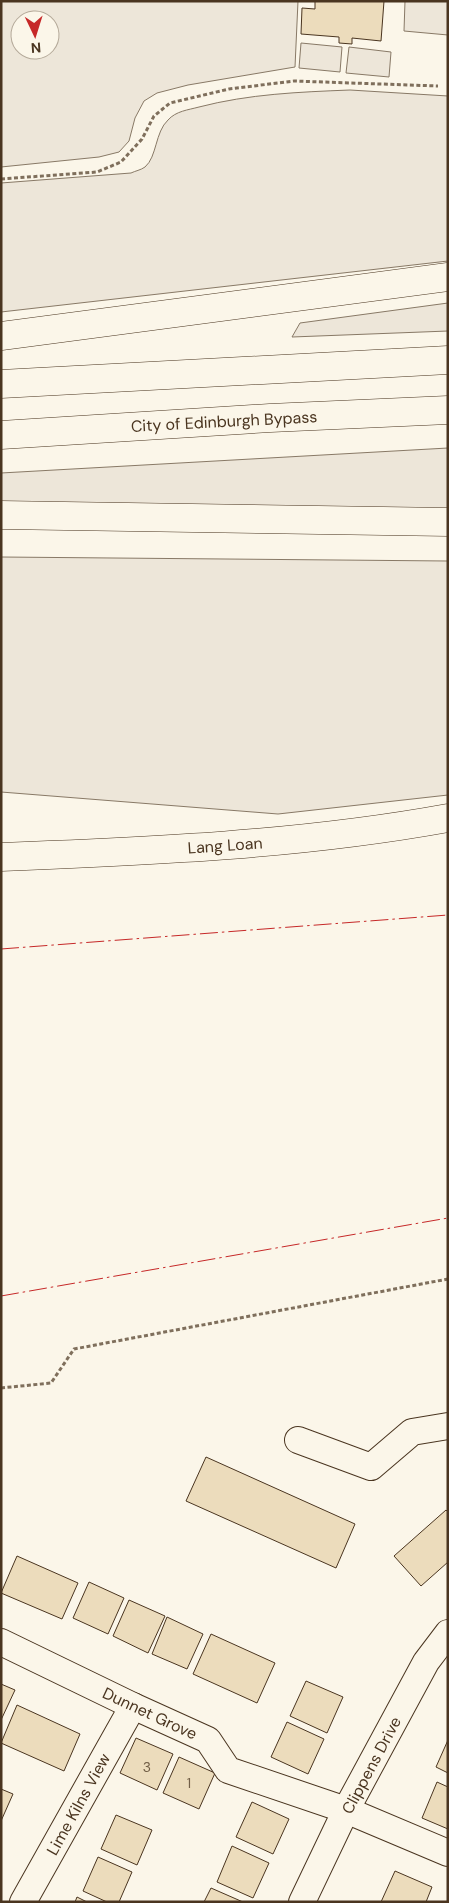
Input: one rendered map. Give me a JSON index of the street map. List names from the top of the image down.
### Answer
{
  "streets": {
    "main road": ["City of Edinburgh Bypass", "Lang Loan"],
    "street": ["Dunnet Grove", "Clippens Drive", "Lime Kilns View"]
  },
  "crossings": [
    ["Dunnet Grove", "Clippens Drive"],
    ["Dunnet Grove", "Lime Kilns View"]
  ],
  "house_numbers": ["3", "1"],
  "north": "bottom"
}
